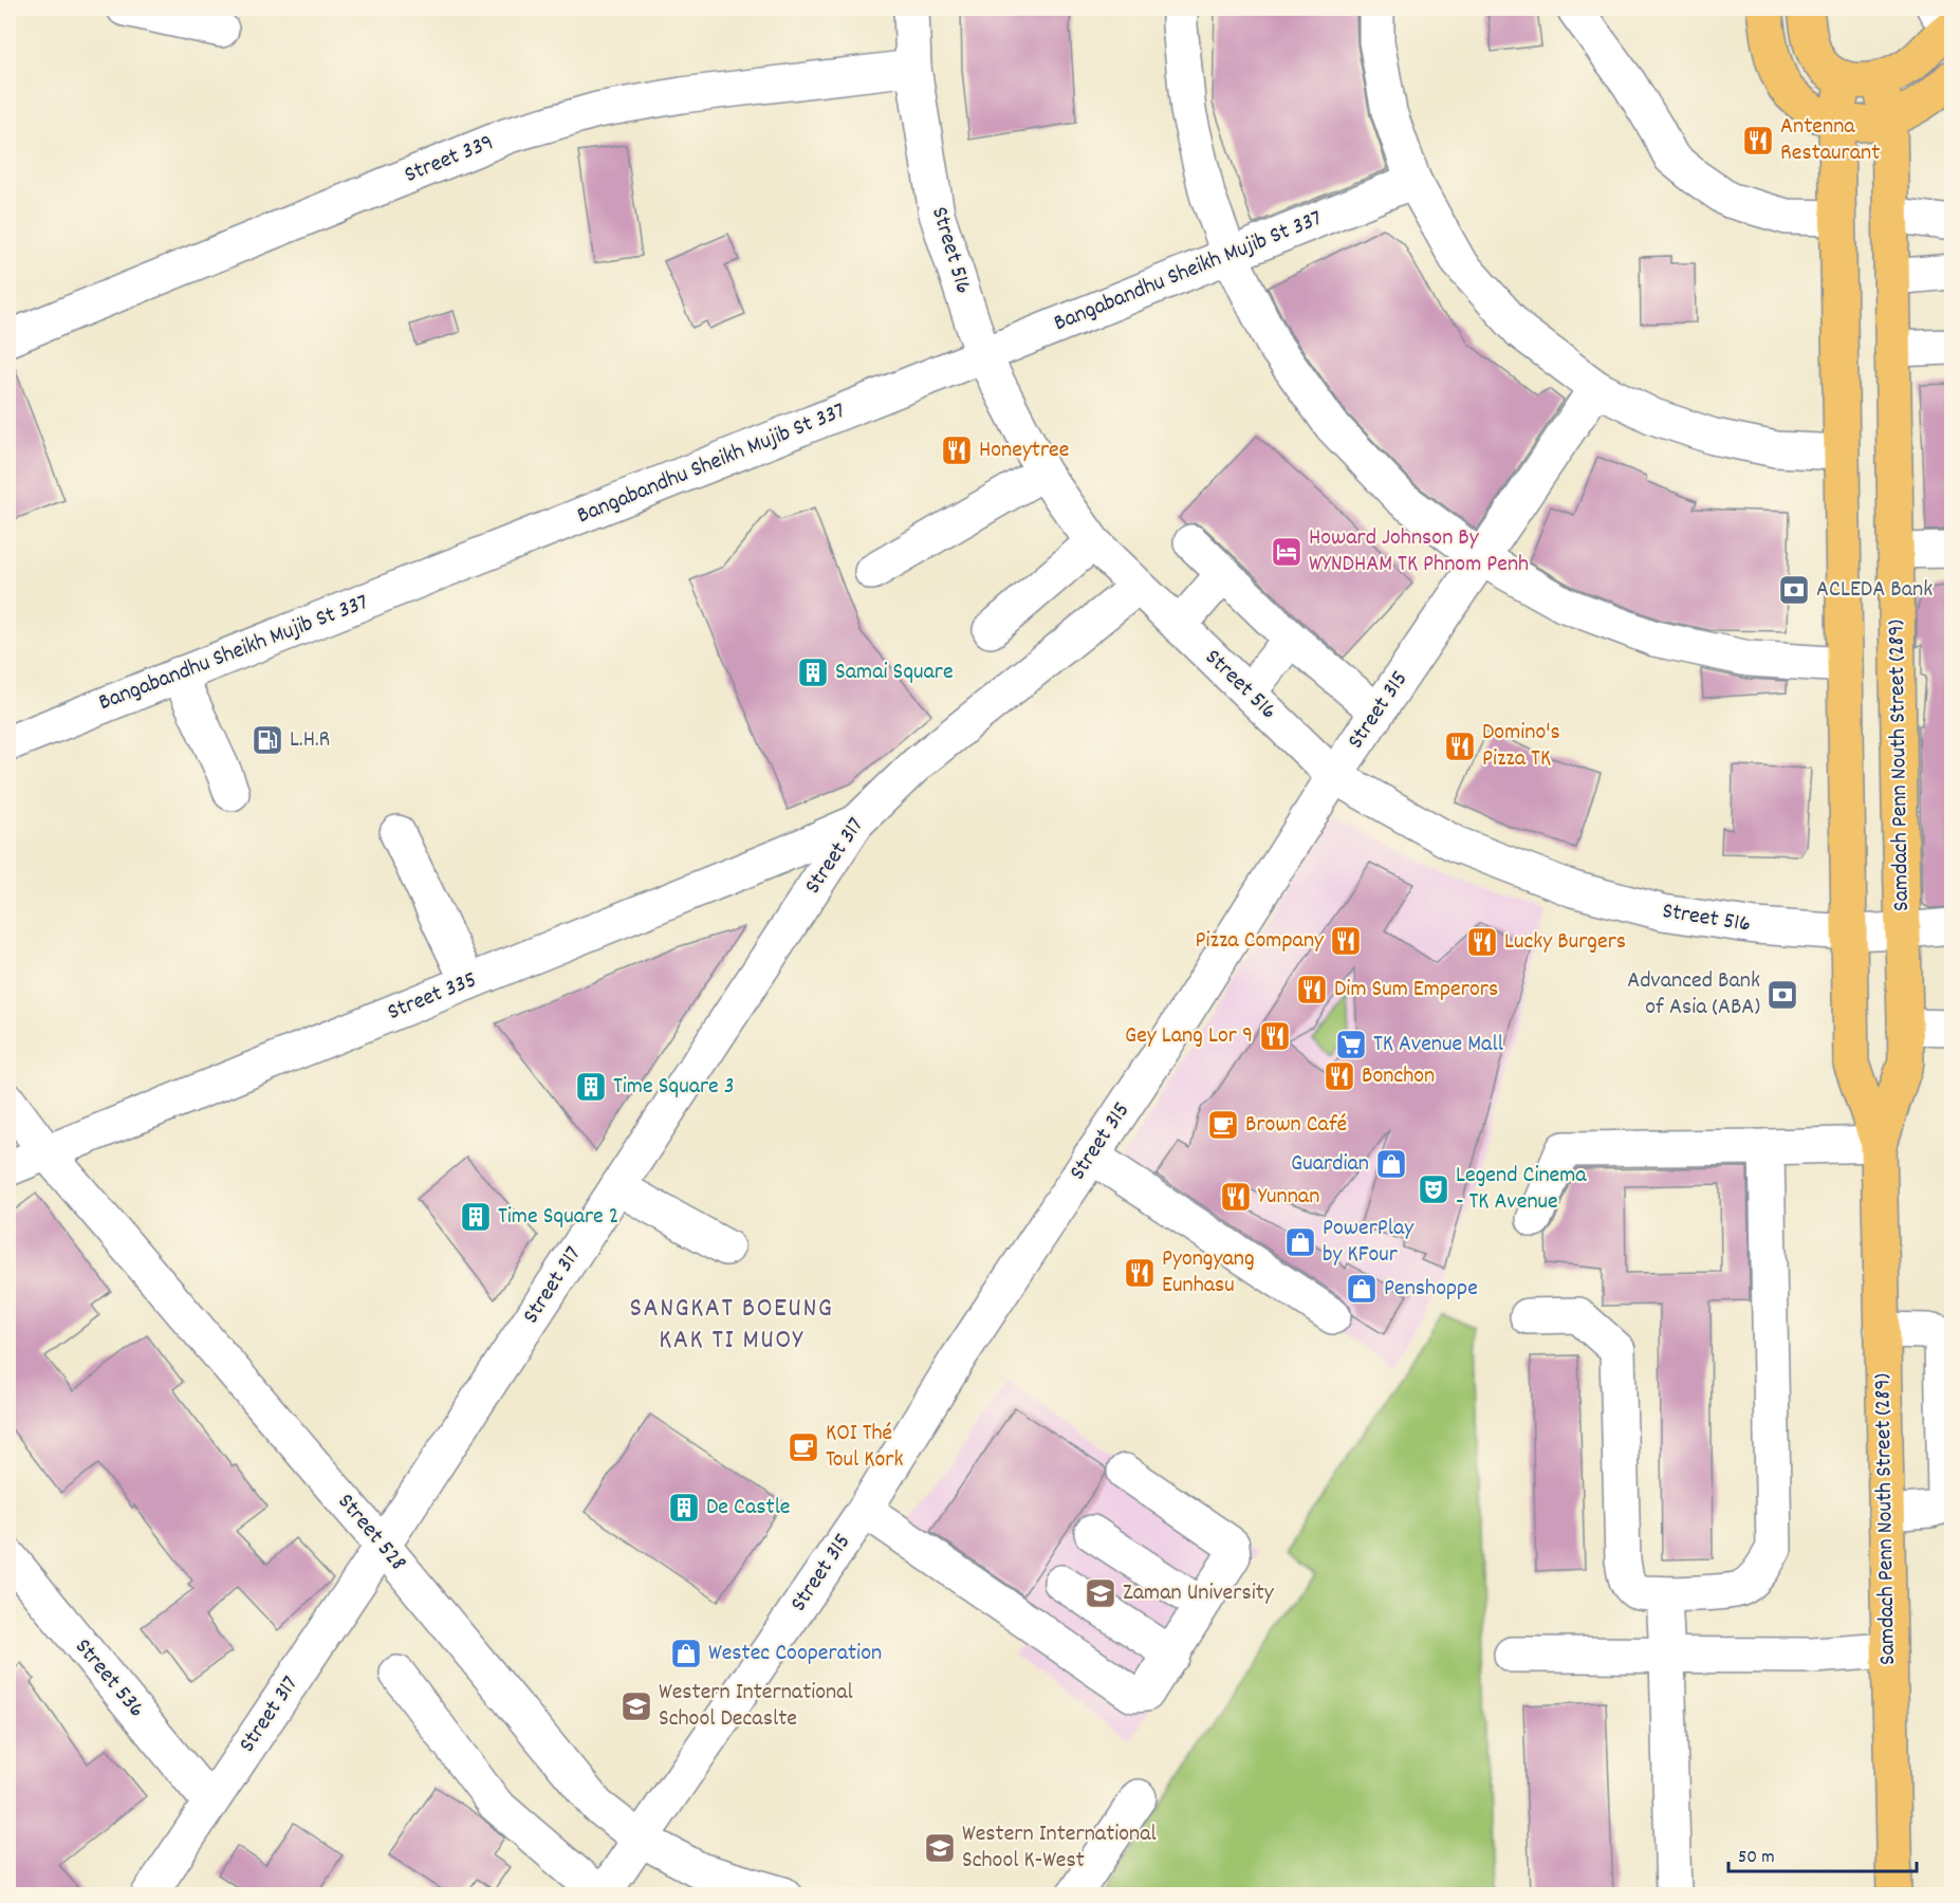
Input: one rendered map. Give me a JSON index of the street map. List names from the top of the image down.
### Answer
{
  "streets": {
    "main road": ["Samdach Penn Nouth Street (289)"],
    "street": [
      "Street 339",
      "Street 516",
      "Bangabandhu Sheikh Mujib St 337",
      "Street 315",
      "Street 317",
      "Street 335",
      "Street 528",
      "Street 536"
    ]
  },
  "crossings": [
    ["Street 339", "Street 516"],
    ["Street 516", "Bangabandhu Sheikh Mujib St 337"],
    ["Street 516", "Street 315"],
    ["Street 516", "Samdach Penn Nouth Street (289)"],
    ["Street 516", "Street 317"],
    ["Street 315", "Street 528"],
    ["Street 317", "Street 335"],
    ["Street 317", "Street 528"],
    ["Street 317", "Street 536"],
    ["Street 335", "Street 528"]
  ],
  "districts": ["SANGKAT BOEUNG KAK TI MUOY"],
  "places": {
    "restaurant": [
      "Antenna Restaurant",
      "Honeytree",
      "Domino's Pizza TK",
      "Pizza Company",
      "Lucky Burgers",
      "Dim Sum Emperors",
      "Gey Lang Lor 9",
      "Bonchon",
      "Yunnan",
      "Pyongyang Eunhasu"
    ],
    "hotel": ["Howard Johnson By WYNDHAM TK Phnom Penh"],
    "bank": ["ACLEDA Bank", "Advanced Bank of Asia (ABA)"],
    "building": [
      "Samai Square",
      "Time Square 3",
      "Time Square 2",
      "De Castle"
    ],
    "fuel station": ["L.H.R"],
    "supermarket": ["TK Avenue Mall"],
    "cafe": ["Brown Café", "KOI Thé Toul Kork"],
    "shop": [
      "Guardian",
      "PowerPlay by KFour",
      "Penshoppe",
      "Westec Cooperation"
    ],
    "theatre": ["Legend Cinema - TK Avenue"],
    "school or university": ["Zaman University", "Western International School Decaslte", "Western International School K-West"]
  },
  "scale_bar": "50 m"
}
